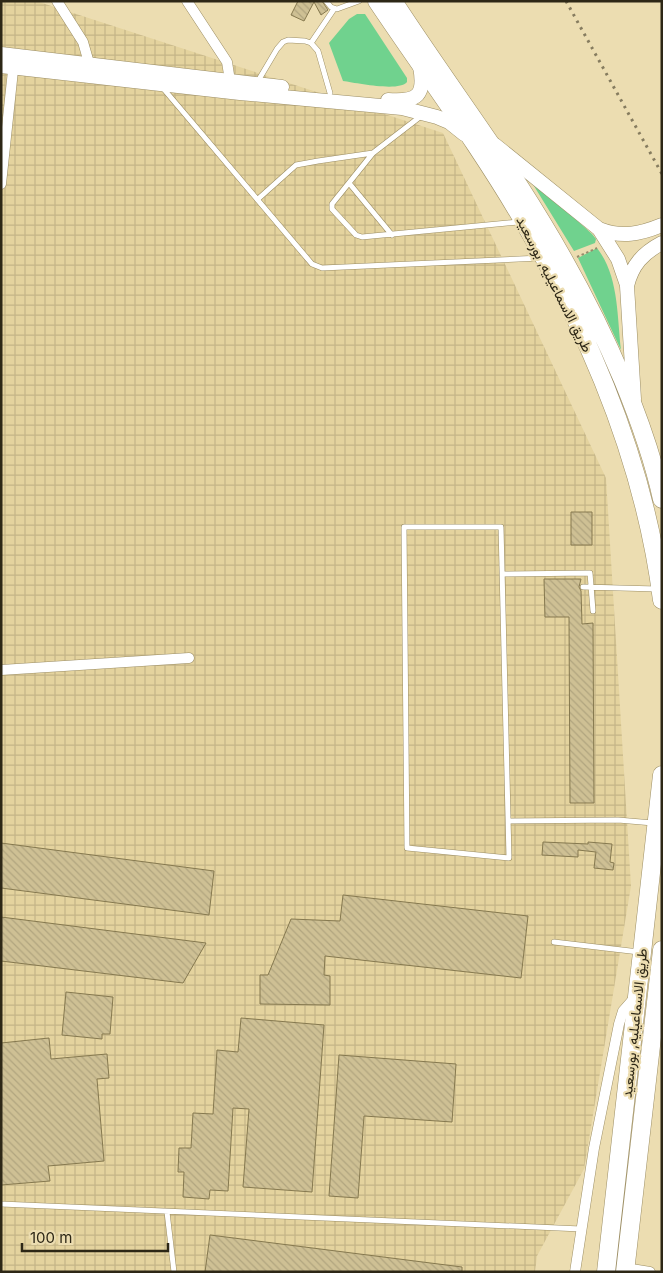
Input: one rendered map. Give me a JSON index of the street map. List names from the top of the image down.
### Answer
{
  "streets": {
    "highway": ["طريق الاسماعيليه, بورسعيد"]
  },
  "scale_bar": "100 m"
}
